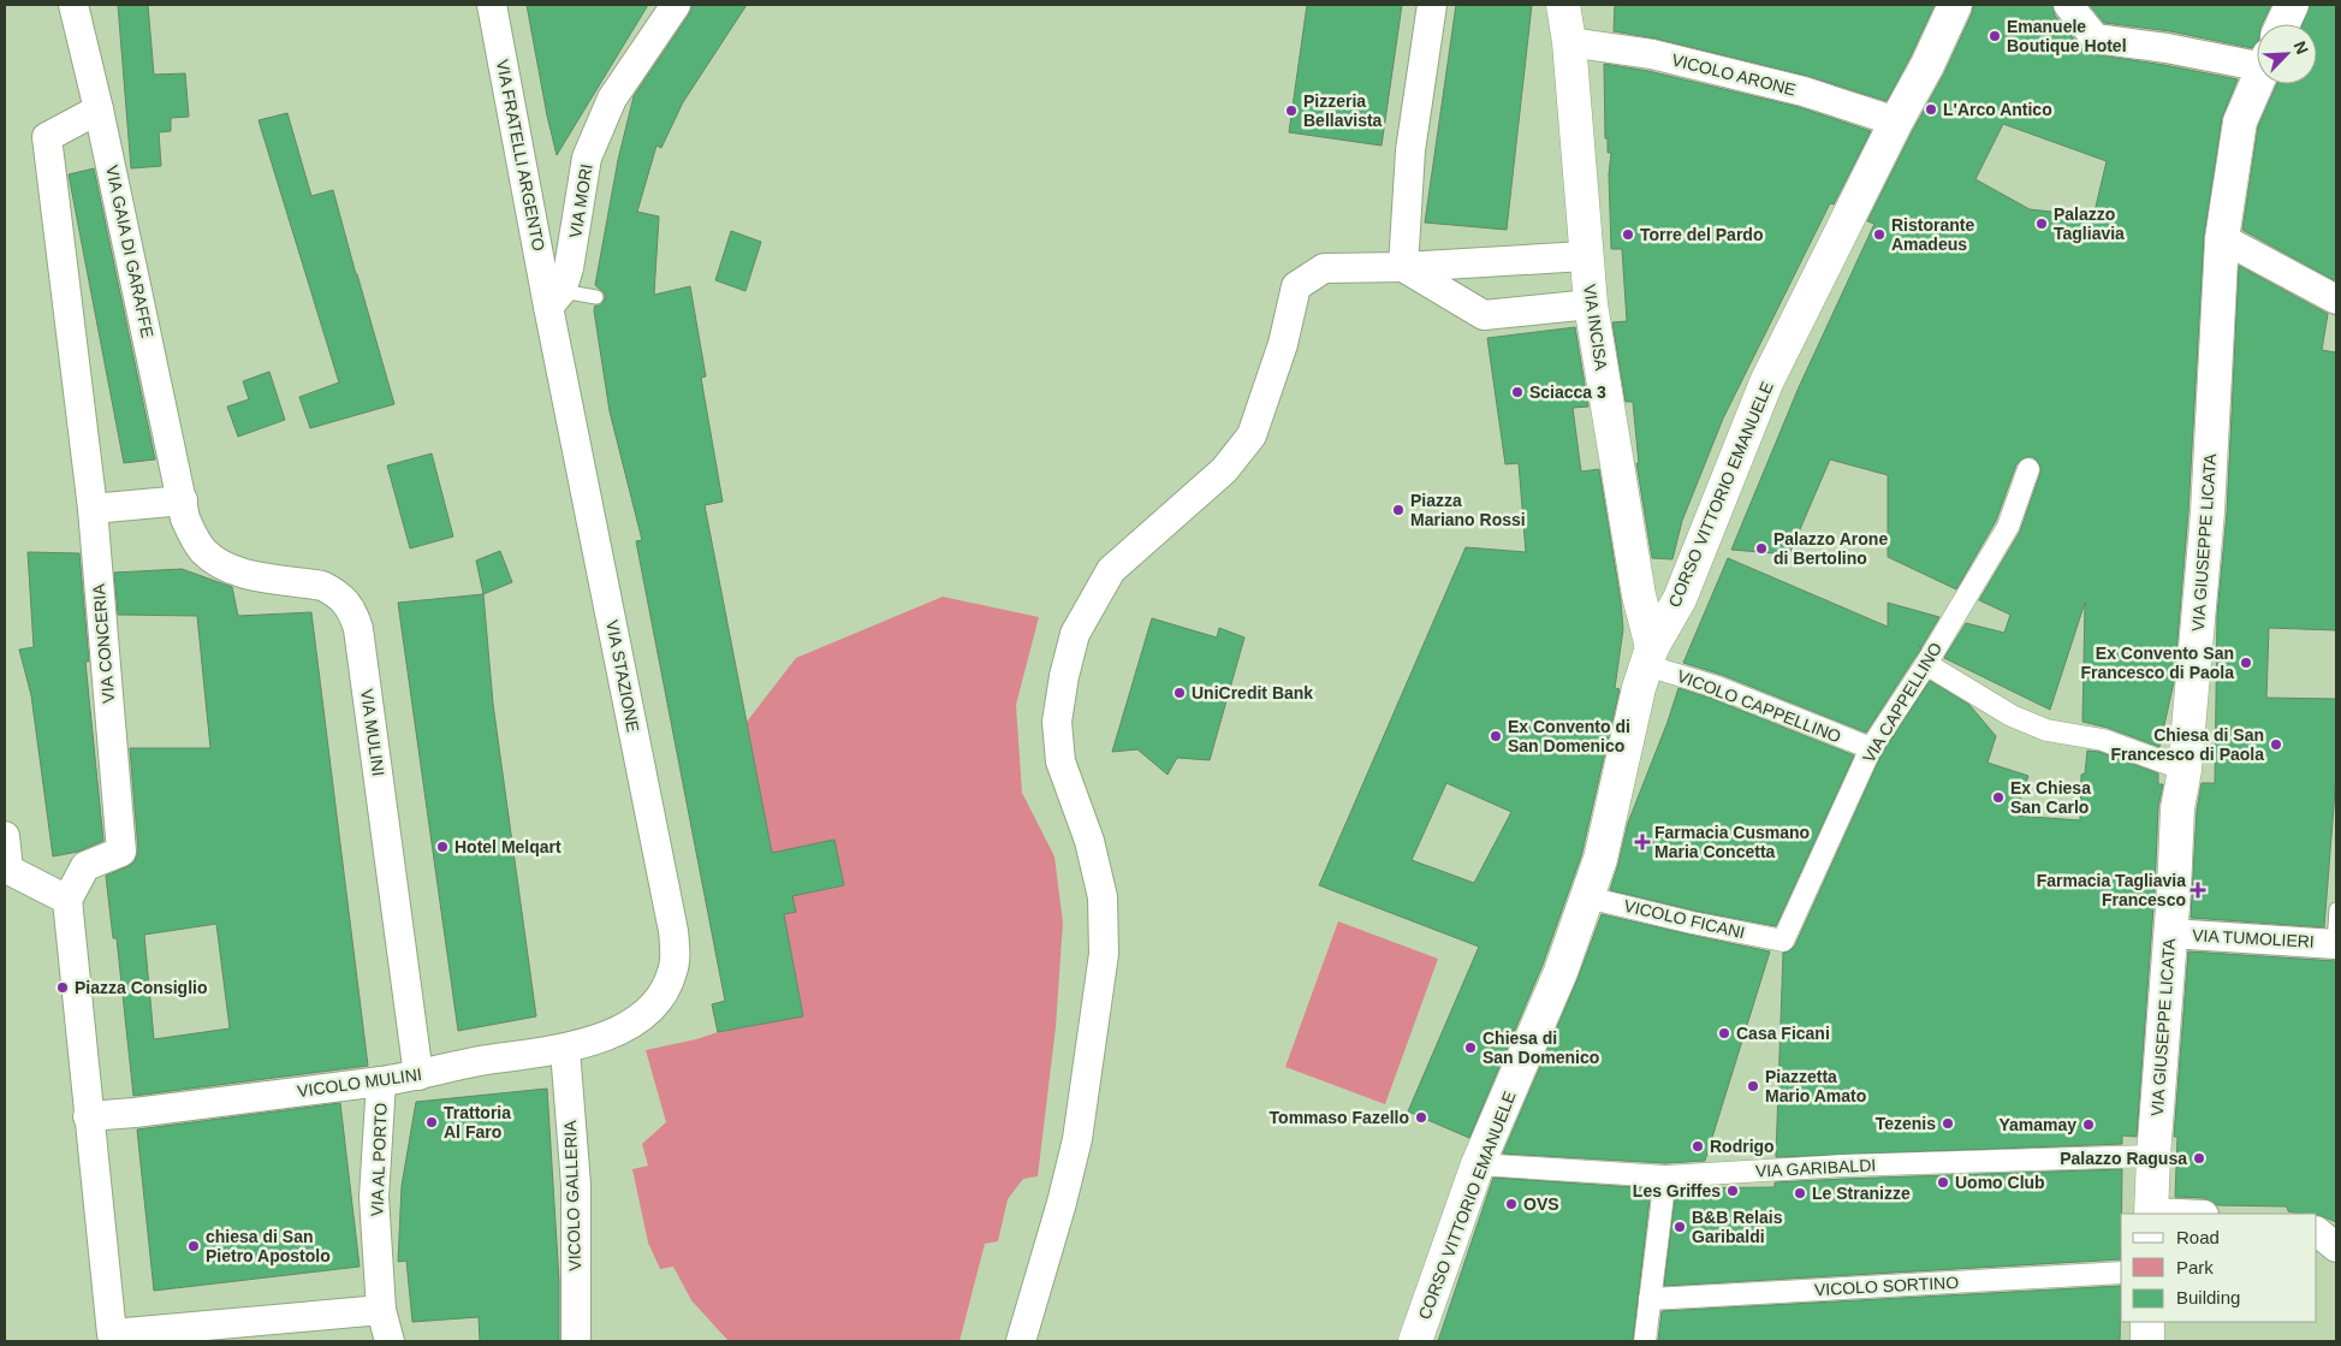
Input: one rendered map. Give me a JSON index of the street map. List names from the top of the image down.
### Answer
{
  "streets": {
    "street": [
      "VICOLO ARONE",
      "VIA FRATELLI ARGENTO",
      "VIA MORI",
      "VIA GAIA DI GARAFFE",
      "VIA INCISA",
      "CORSO VITTORIO EMANUELE",
      "VIA GIUSEPPE LICATA",
      "VIA CONCERIA",
      "VIA STAZIONE",
      "VIA CAPPELLINO",
      "VICOLO CAPPELLINO",
      "VIA MULINI",
      "VICOLO FICANI",
      "VIA TUMOLIERI",
      "VICOLO MULINI",
      "VIA AL PORTO",
      "VIA GARIBALDI",
      "VICOLO GALLERIA",
      "VICOLO SORTINO"
    ]
  },
  "crossings": [
    ["VICOLO ARONE", "VIA INCISA"],
    ["VICOLO ARONE", "CORSO VITTORIO EMANUELE"],
    ["VIA FRATELLI ARGENTO", "VIA MORI"],
    ["VIA FRATELLI ARGENTO", "VIA STAZIONE"],
    ["VIA MORI", "VIA STAZIONE"],
    ["VIA GAIA DI GARAFFE", "VIA MULINI"],
    ["VIA INCISA", "CORSO VITTORIO EMANUELE"],
    ["VIA INCISA", "VICOLO CAPPELLINO"],
    ["CORSO VITTORIO EMANUELE", "VICOLO CAPPELLINO"],
    ["CORSO VITTORIO EMANUELE", "VICOLO FICANI"],
    ["CORSO VITTORIO EMANUELE", "VIA GARIBALDI"],
    ["VIA GIUSEPPE LICATA", "VIA TUMOLIERI"],
    ["VIA GIUSEPPE LICATA", "VIA GARIBALDI"],
    ["VIA STAZIONE", "VICOLO MULINI"],
    ["VIA CAPPELLINO", "VICOLO CAPPELLINO"],
    ["VIA CAPPELLINO", "VICOLO FICANI"],
    ["VIA MULINI", "VICOLO MULINI"],
    ["VICOLO MULINI", "VIA AL PORTO"],
    ["VICOLO MULINI", "VICOLO GALLERIA"]
  ],
  "places": {
    "other": [
      "Emanuele Boutique Hotel",
      "L'Arco Antico",
      "Pizzeria Bellavista",
      "Palazzo Tagliavia",
      "Torre del Pardo",
      "Ristorante Amadeus",
      "Sciacca 3",
      "Piazza Mariano Rossi",
      "Palazzo Arone di Bertolino",
      "Ex Convento San Francesco di Paola",
      "UniCredit Bank",
      "Ex Convento di San Domenico",
      "Chiesa di San Francesco di Paola",
      "Ex Chiesa San Carlo",
      "Hotel Melqart",
      "Piazza Consiglio",
      "Casa Ficani",
      "Chiesa di San Domenico",
      "Piazzetta Mario Amato",
      "Tommaso Fazello",
      "Trattoria Al Faro",
      "Tezenis",
      "Yamamay",
      "Rodrigo",
      "Palazzo Ragusa",
      "Uomo Club",
      "Les Griffes",
      "Le Stranizze",
      "OVS",
      "B&B Relais Garibaldi",
      "chiesa di San Pietro Apostolo"
    ],
    "health": ["Farmacia Cusmano Maria Concetta", "Farmacia Tagliavia Francesco"]
  },
  "legend": ["Road", "Park", "Building"],
  "north": "top right"
}
